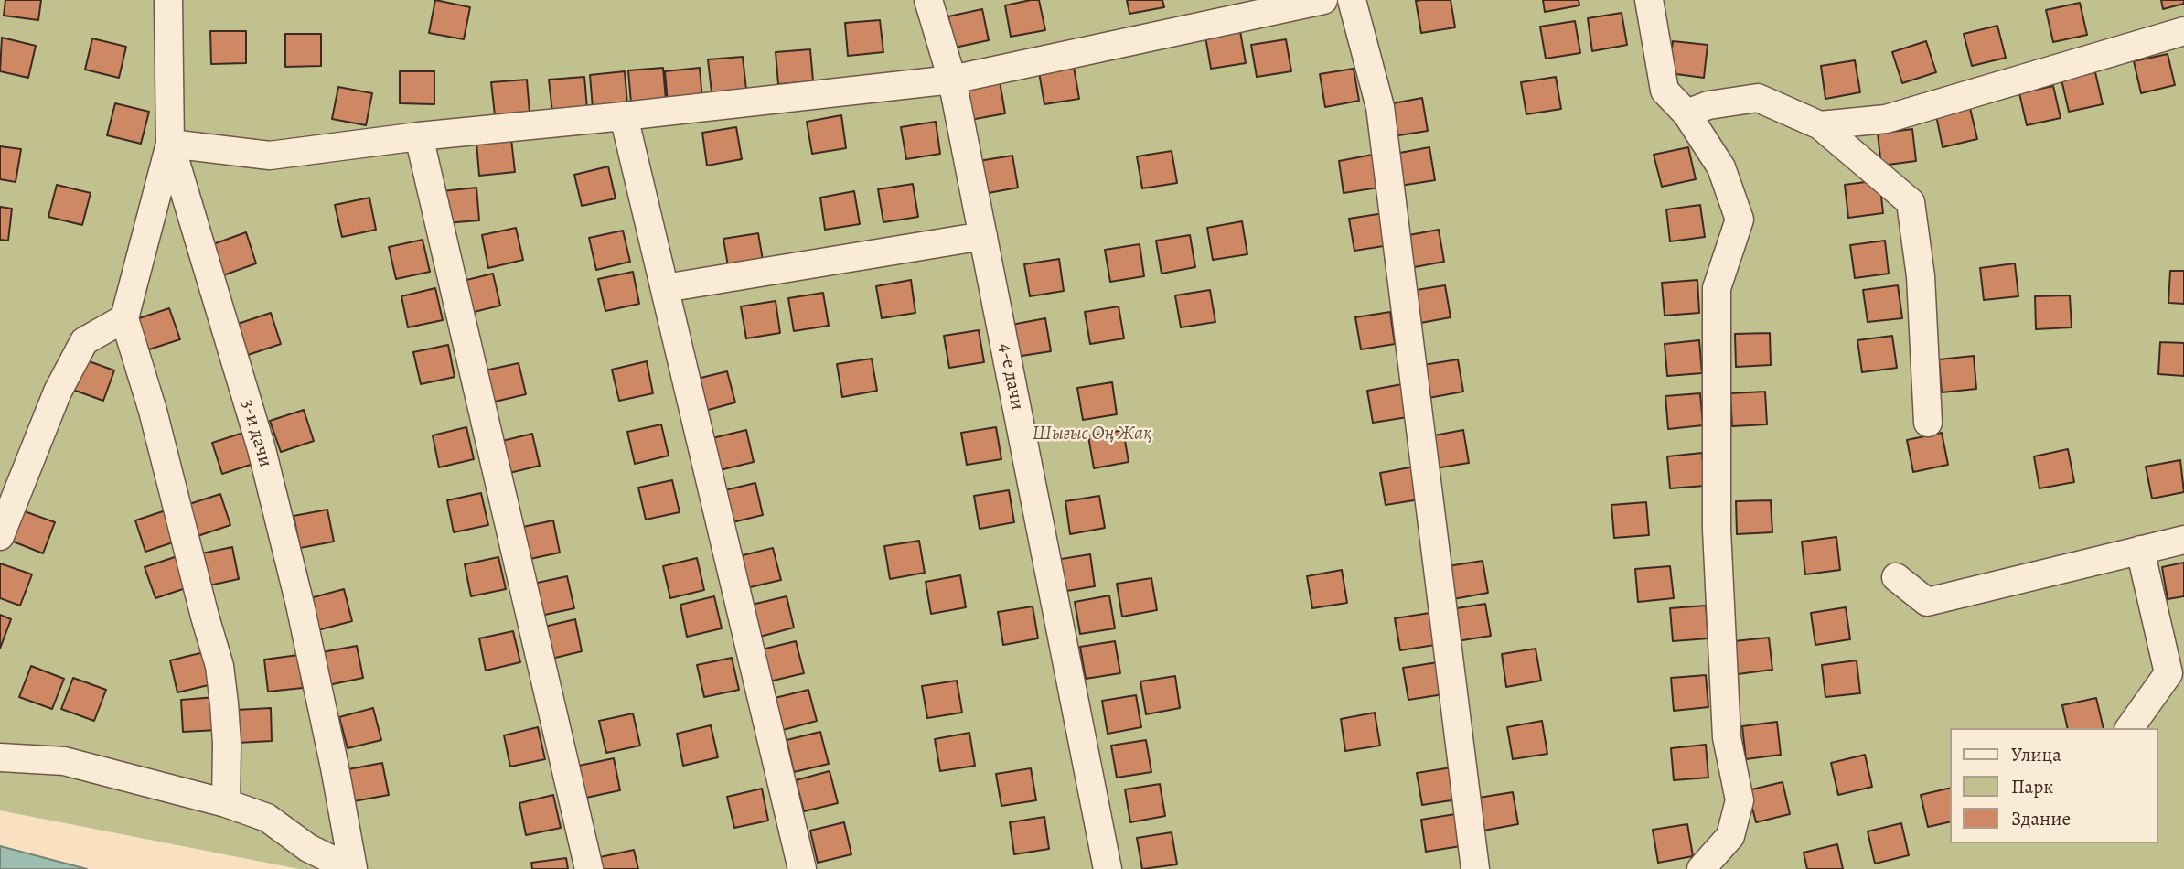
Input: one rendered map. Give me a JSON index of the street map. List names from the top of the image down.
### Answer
{
  "streets": {
    "lane": ["4-е дачи", "3-и дачи"]
  },
  "parks": ["Шығыс Оң Жақ"],
  "legend": ["Улица", "Парк", "Здание"]
}
